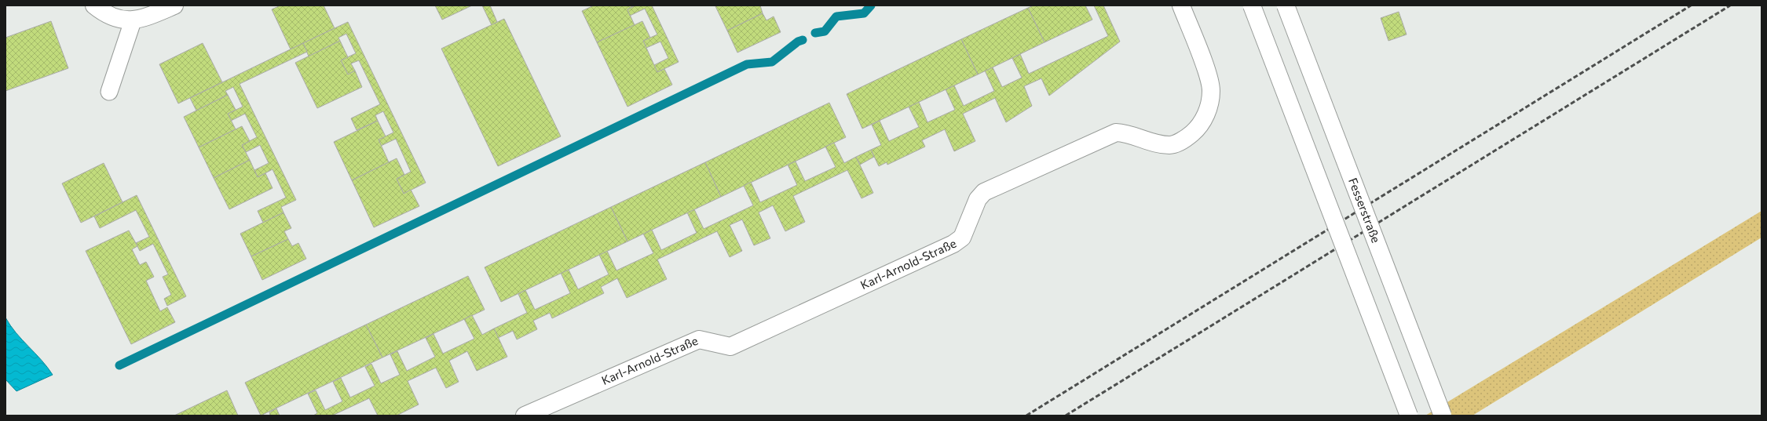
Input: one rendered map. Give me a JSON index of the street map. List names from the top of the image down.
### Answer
{
  "streets": {
    "street": ["Fesserstraße", "Karl-Arnold-Straße"]
  }
}
